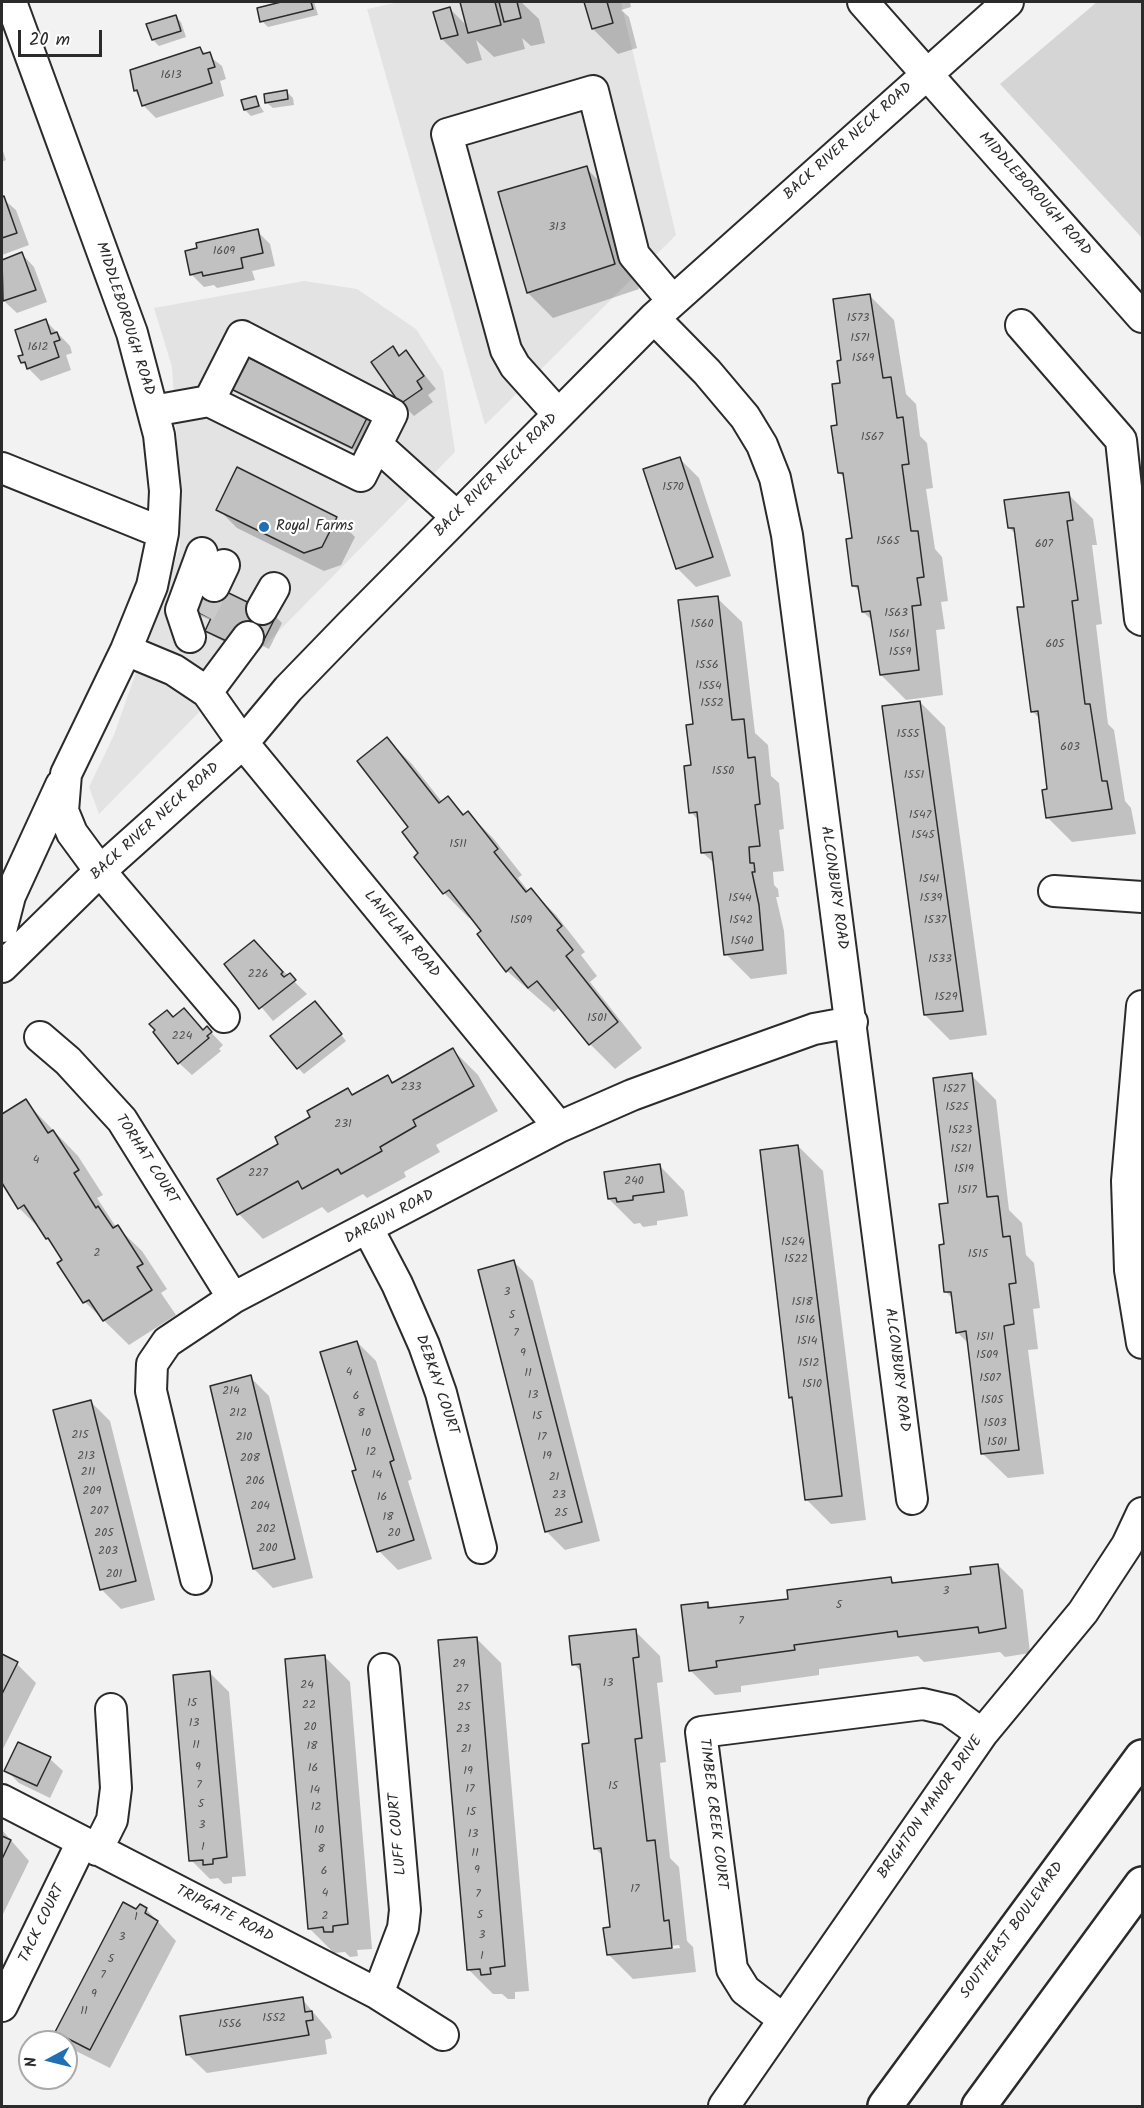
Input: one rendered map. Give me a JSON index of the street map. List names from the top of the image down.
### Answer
{
  "streets": {
    "main road": ["SOUTHEAST BOULEVARD"],
    "street": [
      "BACK RIVER NECK ROAD",
      "MIDDLEBOROUGH ROAD",
      "ALCONBURY ROAD",
      "LANFLAIR ROAD",
      "TORHAT COURT",
      "DARGUN ROAD",
      "DEBKAY COURT",
      "BRIGHTON MANOR DRIVE",
      "TIMBER CREEK COURT",
      "LUFF COURT",
      "TRIPGATE ROAD",
      "TACK COURT"
    ]
  },
  "crossings": [
    ["BACK RIVER NECK ROAD", "MIDDLEBOROUGH ROAD"],
    ["BACK RIVER NECK ROAD", "ALCONBURY ROAD"],
    ["BACK RIVER NECK ROAD", "LANFLAIR ROAD"],
    ["ALCONBURY ROAD", "DARGUN ROAD"],
    ["LANFLAIR ROAD", "DARGUN ROAD"],
    ["TORHAT COURT", "DARGUN ROAD"],
    ["DARGUN ROAD", "DEBKAY COURT"],
    ["BRIGHTON MANOR DRIVE", "TIMBER CREEK COURT"],
    ["LUFF COURT", "TRIPGATE ROAD"],
    ["TRIPGATE ROAD", "TACK COURT"]
  ],
  "places": ["Royal Farms"],
  "house_numbers": [
    "1613",
    "313",
    "1609",
    "1573",
    "1571",
    "1612",
    "1569",
    "1567",
    "1570",
    "1565",
    "607",
    "1563",
    "1560",
    "1561",
    "605",
    "1559",
    "1556",
    "1554",
    "1552",
    "1555",
    "603",
    "1550",
    "1551",
    "1547",
    "1545",
    "1511",
    "1541",
    "1544",
    "1539",
    "1509",
    "1542",
    "1537",
    "1540",
    "1533",
    "226",
    "1529",
    "1501",
    "224",
    "233",
    "1527",
    "1525",
    "231",
    "1523",
    "1521",
    "4",
    "1519",
    "227",
    "240",
    "1517",
    "1524",
    "2",
    "1515",
    "1522",
    "3",
    "1518",
    "5",
    "1516",
    "7",
    "1511",
    "1514",
    "9",
    "1509",
    "1512",
    "4",
    "11",
    "1507",
    "1510",
    "214",
    "13",
    "6",
    "1505",
    "212",
    "8",
    "15",
    "1503",
    "10",
    "215",
    "210",
    "17",
    "1501",
    "12",
    "213",
    "19",
    "208",
    "211",
    "14",
    "21",
    "206",
    "209",
    "23",
    "16",
    "204",
    "207",
    "25",
    "18",
    "202",
    "205",
    "20",
    "200",
    "203",
    "201",
    "3",
    "5",
    "7",
    "29",
    "13",
    "24",
    "27",
    "15",
    "22",
    "25",
    "13",
    "20",
    "23",
    "11",
    "18",
    "21",
    "9",
    "16",
    "19",
    "7",
    "15",
    "17",
    "14",
    "5",
    "12",
    "15",
    "3",
    "10",
    "13",
    "1",
    "8",
    "11",
    "9",
    "6",
    "17",
    "4",
    "7",
    "5",
    "2",
    "1",
    "3",
    "3",
    "1",
    "5",
    "7",
    "9",
    "11",
    "1552",
    "1556"
  ],
  "scale_bar": "20 m",
  "north": "left"
}
